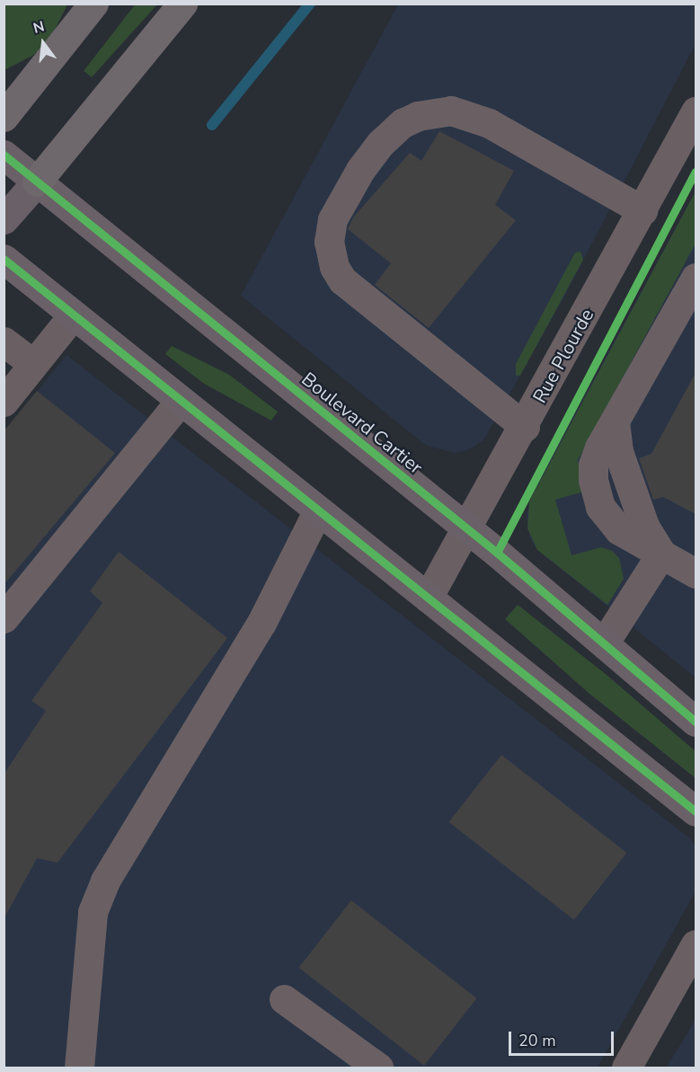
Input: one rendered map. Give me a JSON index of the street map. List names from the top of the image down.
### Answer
{
  "streets": {
    "main road": ["Boulevard Cartier"],
    "street": ["Rue Plourde"]
  },
  "crossings": [
    ["Rue Plourde", "Boulevard Cartier"]
  ],
  "scale_bar": "20 m",
  "north": "top"
}
